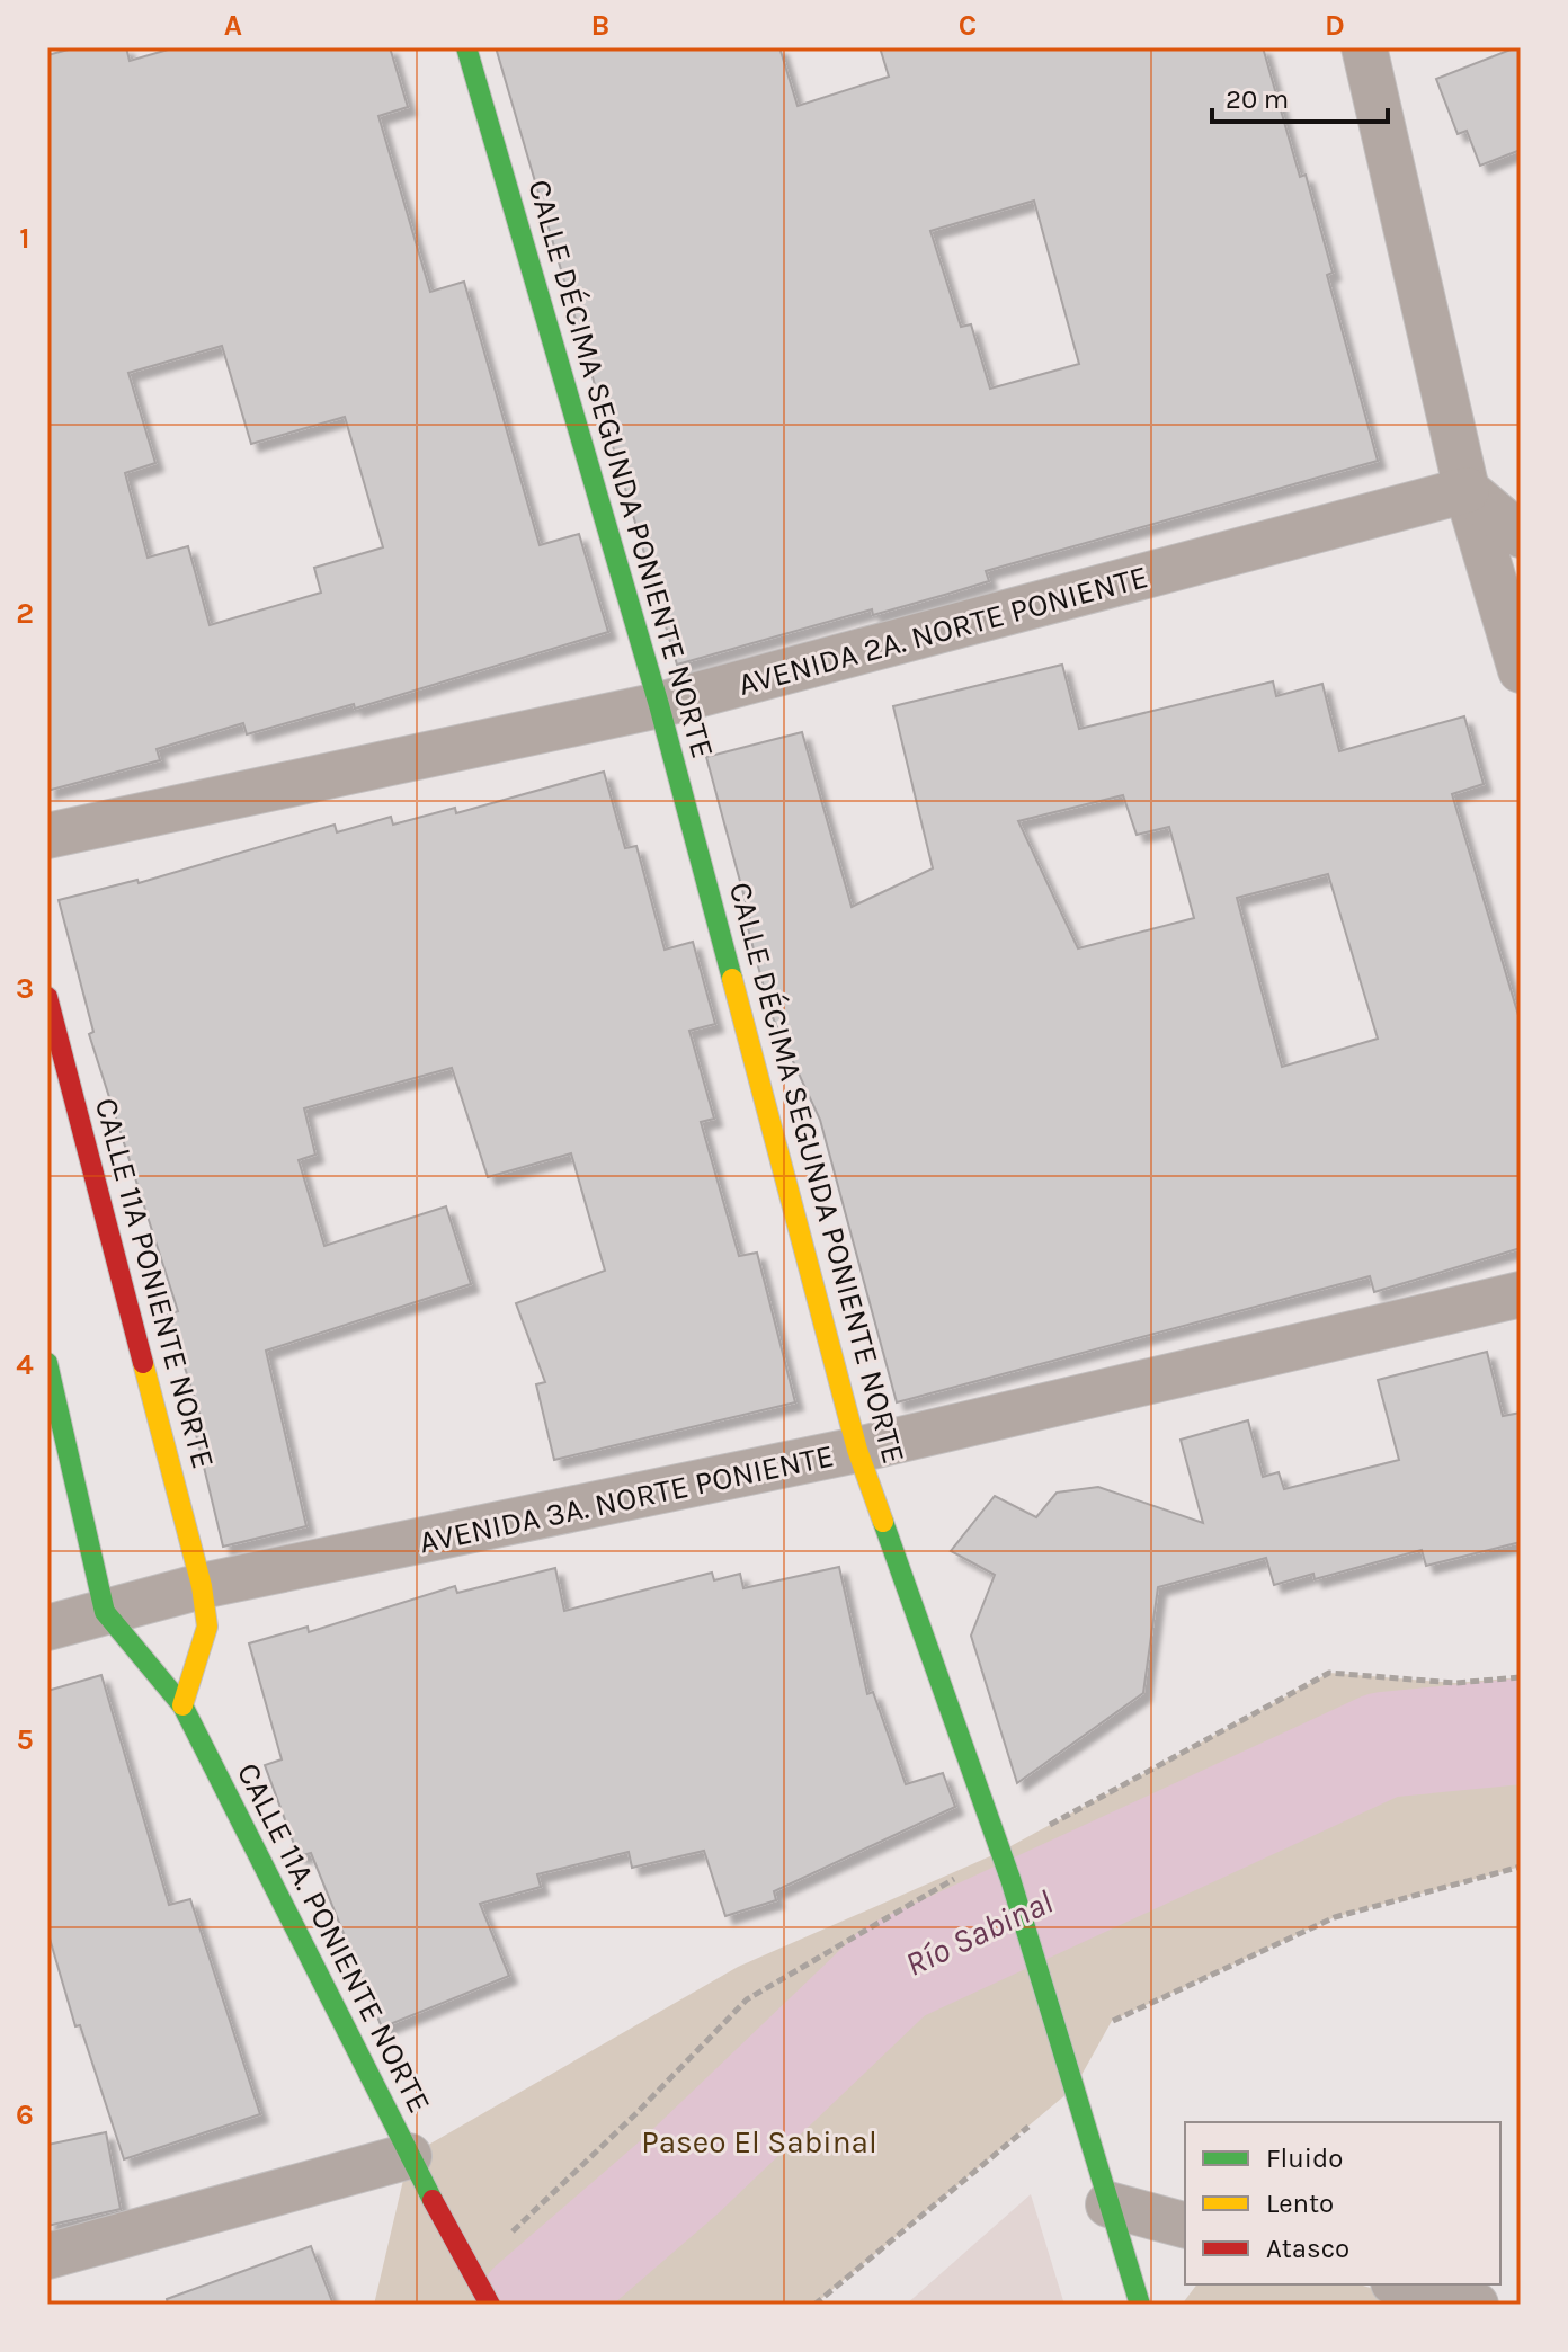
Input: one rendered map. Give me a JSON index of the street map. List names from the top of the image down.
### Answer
{
  "streets": {
    "street": [
      "CALLE DÉCIMA SEGUNDA PONIENTE NORTE",
      "AVENIDA 2A. NORTE PONIENTE",
      "CALLE 11A PONIENTE NORTE",
      "AVENIDA 3A. NORTE PONIENTE",
      "CALLE 11A. PONIENTE NORTE"
    ]
  },
  "crossings": [
    ["CALLE DÉCIMA SEGUNDA PONIENTE NORTE", "AVENIDA 2A. NORTE PONIENTE"],
    ["CALLE DÉCIMA SEGUNDA PONIENTE NORTE", "AVENIDA 3A. NORTE PONIENTE"],
    ["CALLE 11A PONIENTE NORTE", "AVENIDA 3A. NORTE PONIENTE"]
  ],
  "water": ["Río Sabinal"],
  "parks": ["Paseo El Sabinal"],
  "legend": ["Fluido", "Lento", "Atasco"],
  "scale_bar": "20 m",
  "grid": {
    "columns": [
      "A",
      "B",
      "C",
      "D"
    ],
    "rows": [
      "1",
      "2",
      "3",
      "4",
      "5",
      "6"
    ]
  }
}
